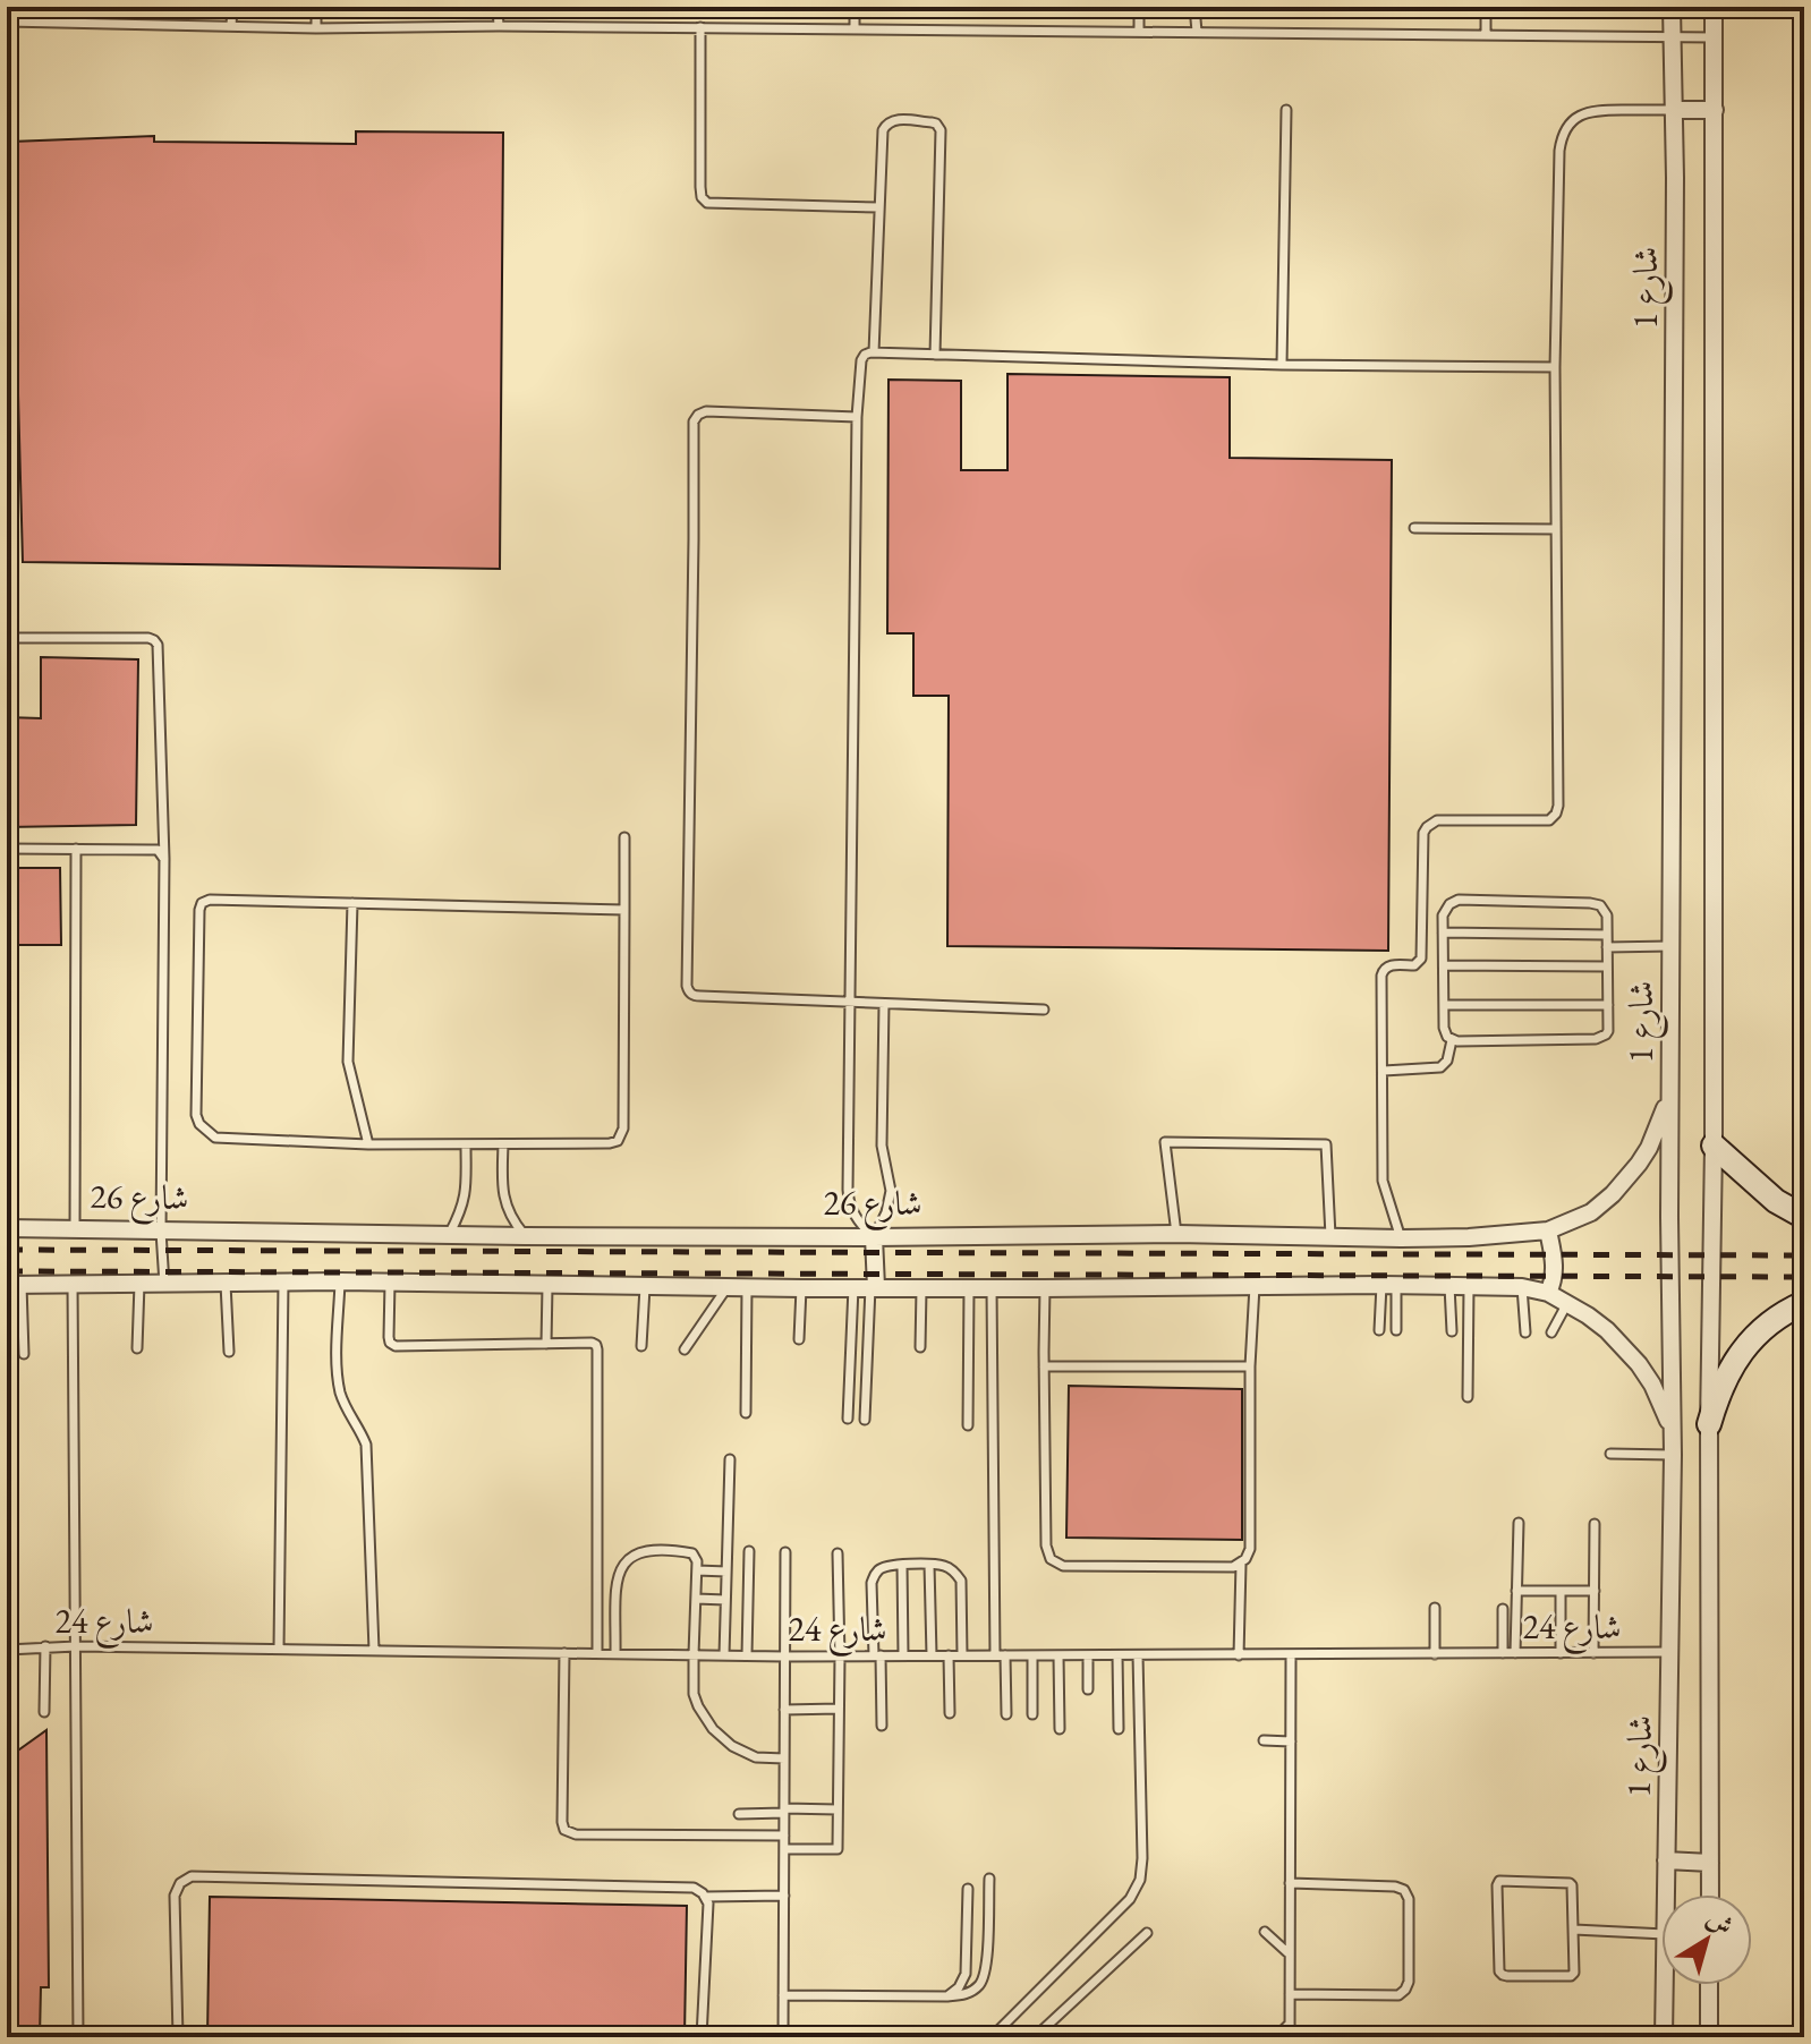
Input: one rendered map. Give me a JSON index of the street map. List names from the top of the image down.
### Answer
{
  "streets": {
    "street": ["شارع 1", "شارع 26"],
    "lane": ["شارع 24"]
  },
  "crossings": [
    ["شارع 1", "شارع 26"],
    ["شارع 1", "شارع 24"]
  ],
  "north": "top right"
}
